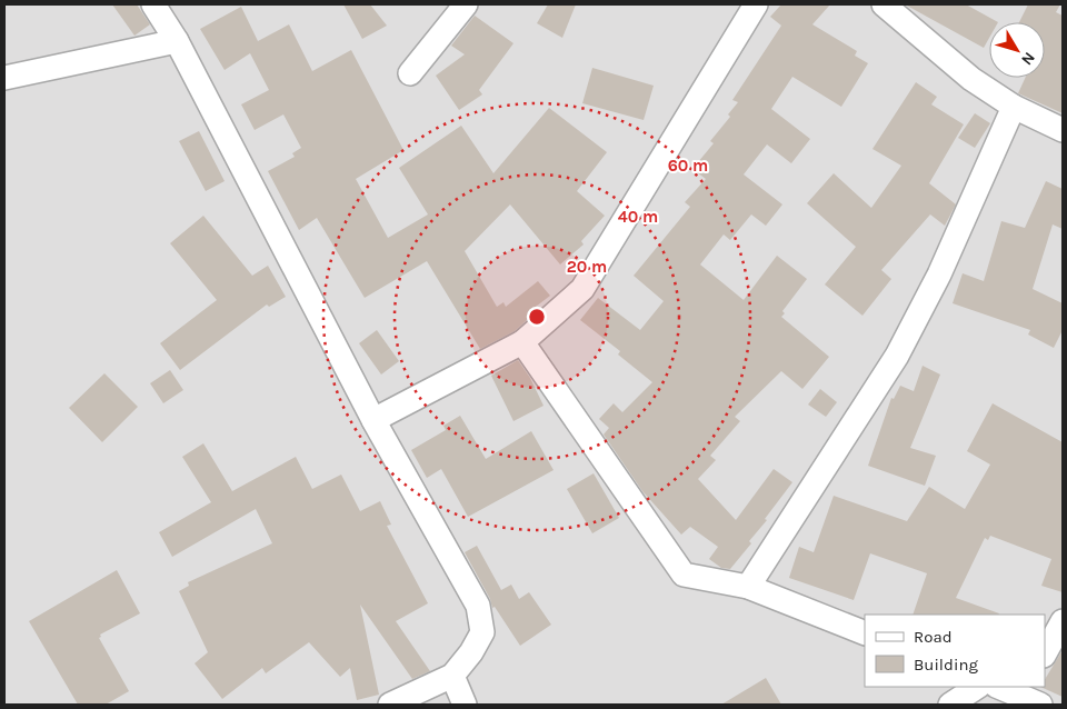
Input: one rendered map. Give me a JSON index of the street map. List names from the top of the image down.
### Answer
{
  "legend": ["Road", "Building"],
  "north": "bottom right",
  "rings": ["60 m", "40 m", "20 m"]
}
